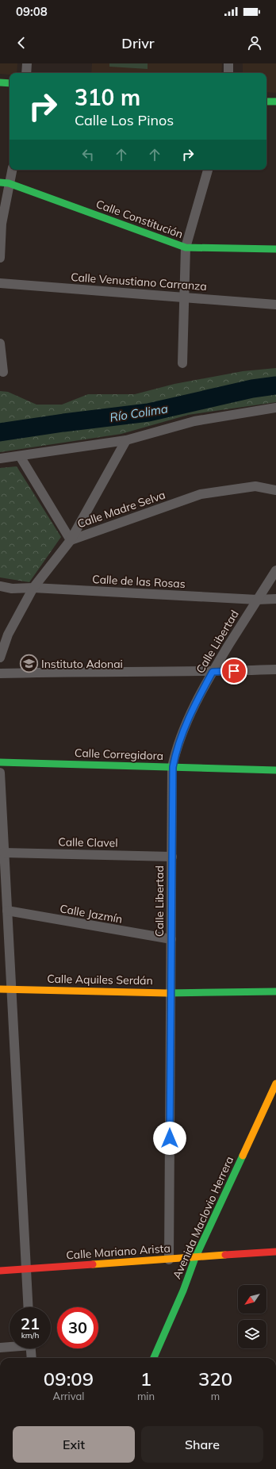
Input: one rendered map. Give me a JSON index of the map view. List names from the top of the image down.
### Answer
{
  "streets": {
    "street": [
      "Calle Constitución",
      "Calle Venustiano Carranza",
      "Calle Madre Selva",
      "Calle de las Rosas",
      "Calle Libertad",
      "Calle Corregidora",
      "Calle Clavel",
      "Calle Jazmín",
      "Calle Aquiles Serdán",
      "Avenida Maclovio Herrera",
      "Calle Mariano Arista"
    ]
  },
  "crossings": [
    ["Calle de las Rosas", "Calle Libertad"],
    ["Calle Libertad", "Calle Corregidora"],
    ["Calle Libertad", "Calle Clavel"],
    ["Calle Libertad", "Calle Jazmín"],
    ["Calle Libertad", "Calle Aquiles Serdán"],
    ["Calle Libertad", "Calle Mariano Arista"],
    ["Avenida Maclovio Herrera", "Calle Mariano Arista"]
  ],
  "water": ["Río Colima"],
  "places": {
    "school or university": ["Instituto Adonai"]
  },
  "north": "bottom left",
  "page": {
    "status": "09:08",
    "header": "Drivr",
    "turn": ["310 m", "Calle Los Pinos"],
    "speed": "21 km/h",
    "limit": "30",
    "eta": [
      "09:09",
      "Arrival",
      "1",
      "min",
      "320",
      "m"
    ],
    "buttons": ["Exit", "Share"]
  }
}
